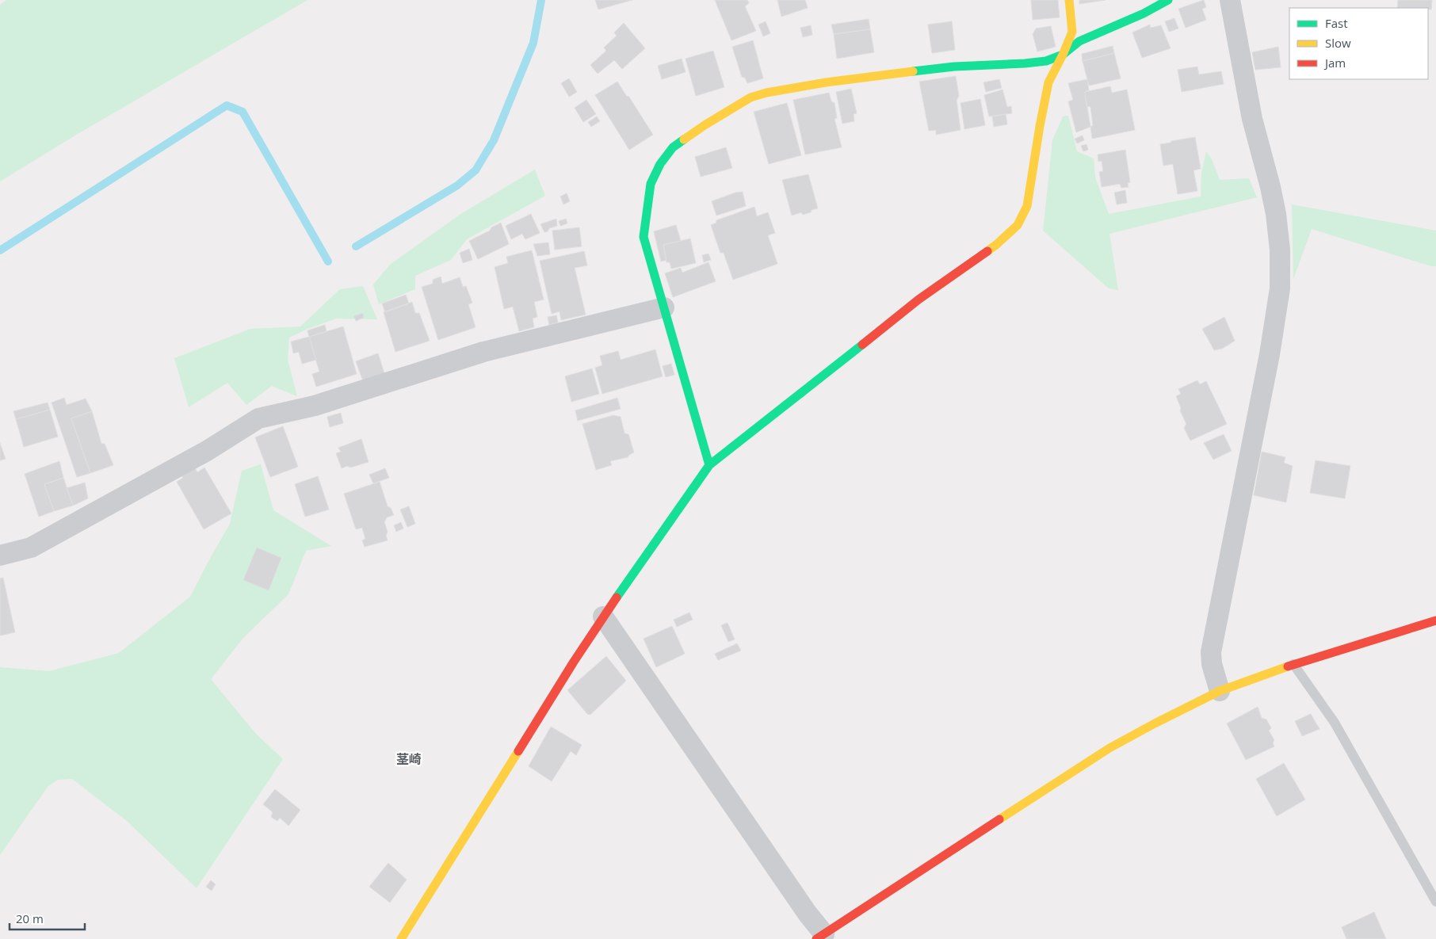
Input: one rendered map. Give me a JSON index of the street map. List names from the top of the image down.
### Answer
{
  "districts": ["茎崎"],
  "legend": ["Fast", "Slow", "Jam"],
  "scale_bar": "20 m"
}
